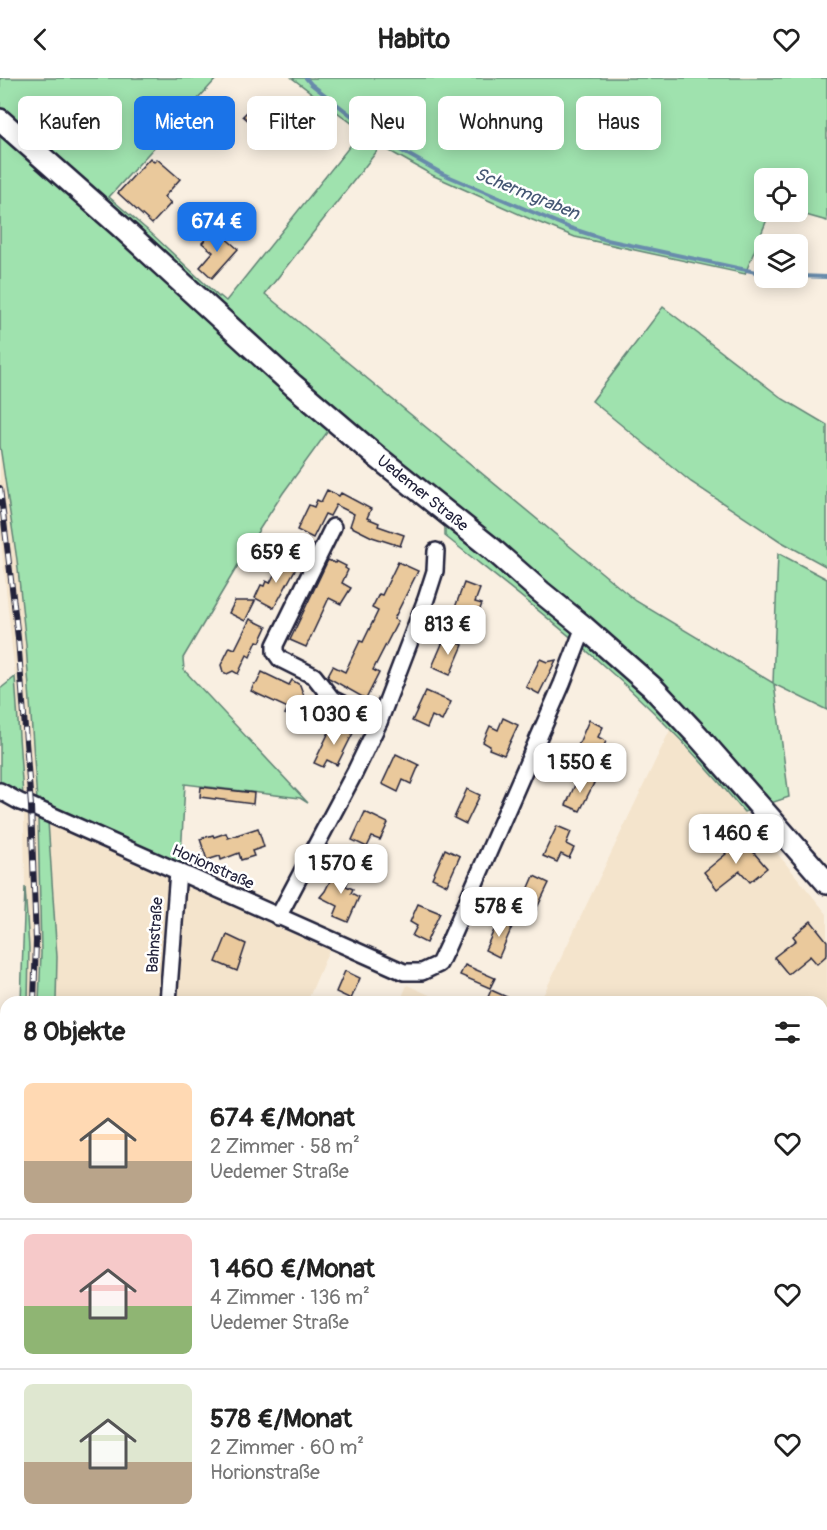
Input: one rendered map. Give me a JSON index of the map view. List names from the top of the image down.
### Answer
{
  "streets": {
    "main road": ["Uedemer Straße"],
    "street": ["Horionstraße", "Bahnstraße"]
  },
  "crossings": [
    ["Uedemer Straße", "Horionstraße"],
    ["Horionstraße", "Bahnstraße"]
  ],
  "water": ["Schermgraben"],
  "page": {
    "header": "Habito",
    "chip": [
      "Kaufen",
      "Mieten",
      "Filter",
      "Neu",
      "Wohnung",
      "Haus"
    ],
    "price": [
      "674 €",
      "659 €",
      "813 €",
      "1 030 €",
      "1 550 €",
      "1 460 €",
      "1 570 €",
      "578 €"
    ],
    "heading": "8 Objekte",
    "list": [
      {
        "name": "674 €/Monat",
        "note": "2 Zimmer · 58 m² · Uedemer Straße"
      },
      {
        "name": "1 460 €/Monat",
        "note": "4 Zimmer · 136 m² · Uedemer Straße"
      },
      {
        "name": "578 €/Monat",
        "note": "2 Zimmer · 60 m² · Horionstraße"
      }
    ]
  }
}
